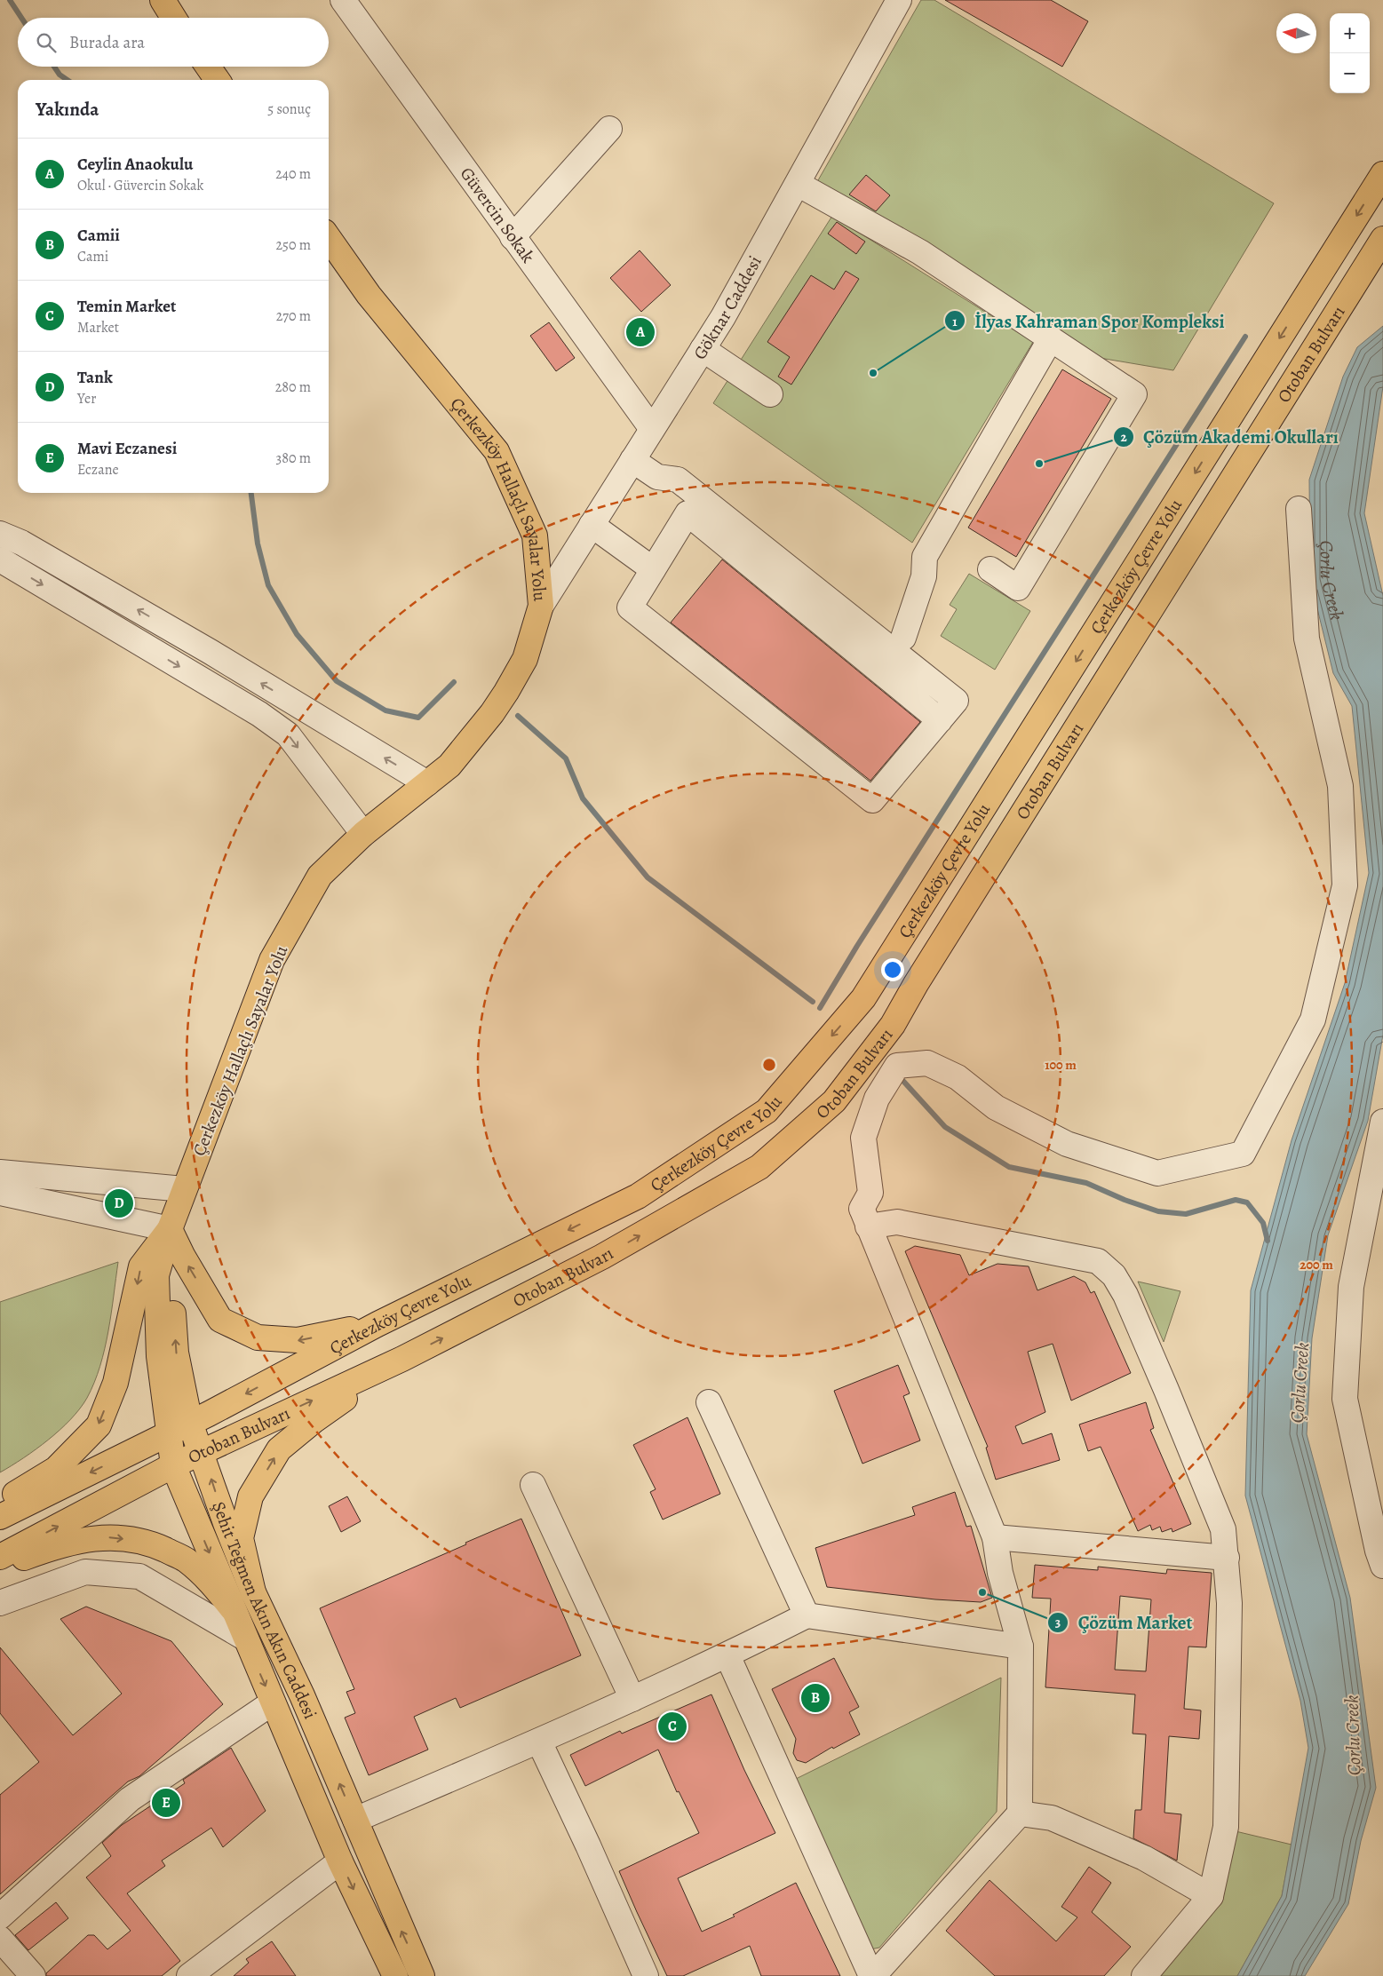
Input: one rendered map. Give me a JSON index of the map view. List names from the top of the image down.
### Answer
{
  "streets": {
    "main road": [
      "Otoban Bulvarı",
      "Çerkezköy Hallaçlı Sayalar Yolu",
      "Çerkezköy Çevre Yolu",
      "Şehit Teğmen Akın Akın Caddesi"
    ],
    "street": ["Güvercin Sokak", "Göknar Caddesi"]
  },
  "crossings": [
    ["Güvercin Sokak", "Göknar Caddesi"],
    ["Göknar Caddesi", "Çerkezköy Hallaçlı Sayalar Yolu"],
    ["Otoban Bulvarı", "Çerkezköy Çevre Yolu"],
    ["Otoban Bulvarı", "Şehit Teğmen Akın Akın Caddesi"],
    ["Çerkezköy Hallaçlı Sayalar Yolu", "Şehit Teğmen Akın Akın Caddesi"],
    ["Çerkezköy Çevre Yolu", "Şehit Teğmen Akın Akın Caddesi"]
  ],
  "one_way": ["Çerkezköy Çevre Yolu"],
  "water": ["Çorlu Creek"],
  "places": ["İlyas Kahraman Spor Kompleksi", "Çözüm Akademi Okulları", "Çözüm Market"],
  "north": "left",
  "page": {
    "map_buttons": ["+", "−"],
    "search": "Burada ara",
    "heading": ["Yakında", "5 sonuç"],
    "list": [
      {
        "mark": "A",
        "name": "Ceylin Anaokulu",
        "note": "Okul · Güvercin Sokak",
        "value": "240 m"
      },
      {
        "mark": "B",
        "name": "Camii",
        "note": "Cami",
        "value": "250 m"
      },
      {
        "mark": "C",
        "name": "Temin Market",
        "note": "Market",
        "value": "270 m"
      },
      {
        "mark": "D",
        "name": "Tank",
        "note": "Yer",
        "value": "280 m"
      },
      {
        "mark": "E",
        "name": "Mavi Eczanesi",
        "note": "Eczane",
        "value": "380 m"
      }
    ],
    "pins": [
      "A",
      "D",
      "B",
      "C",
      "E"
    ]
  },
  "rings": ["100 m", "200 m"]
}
